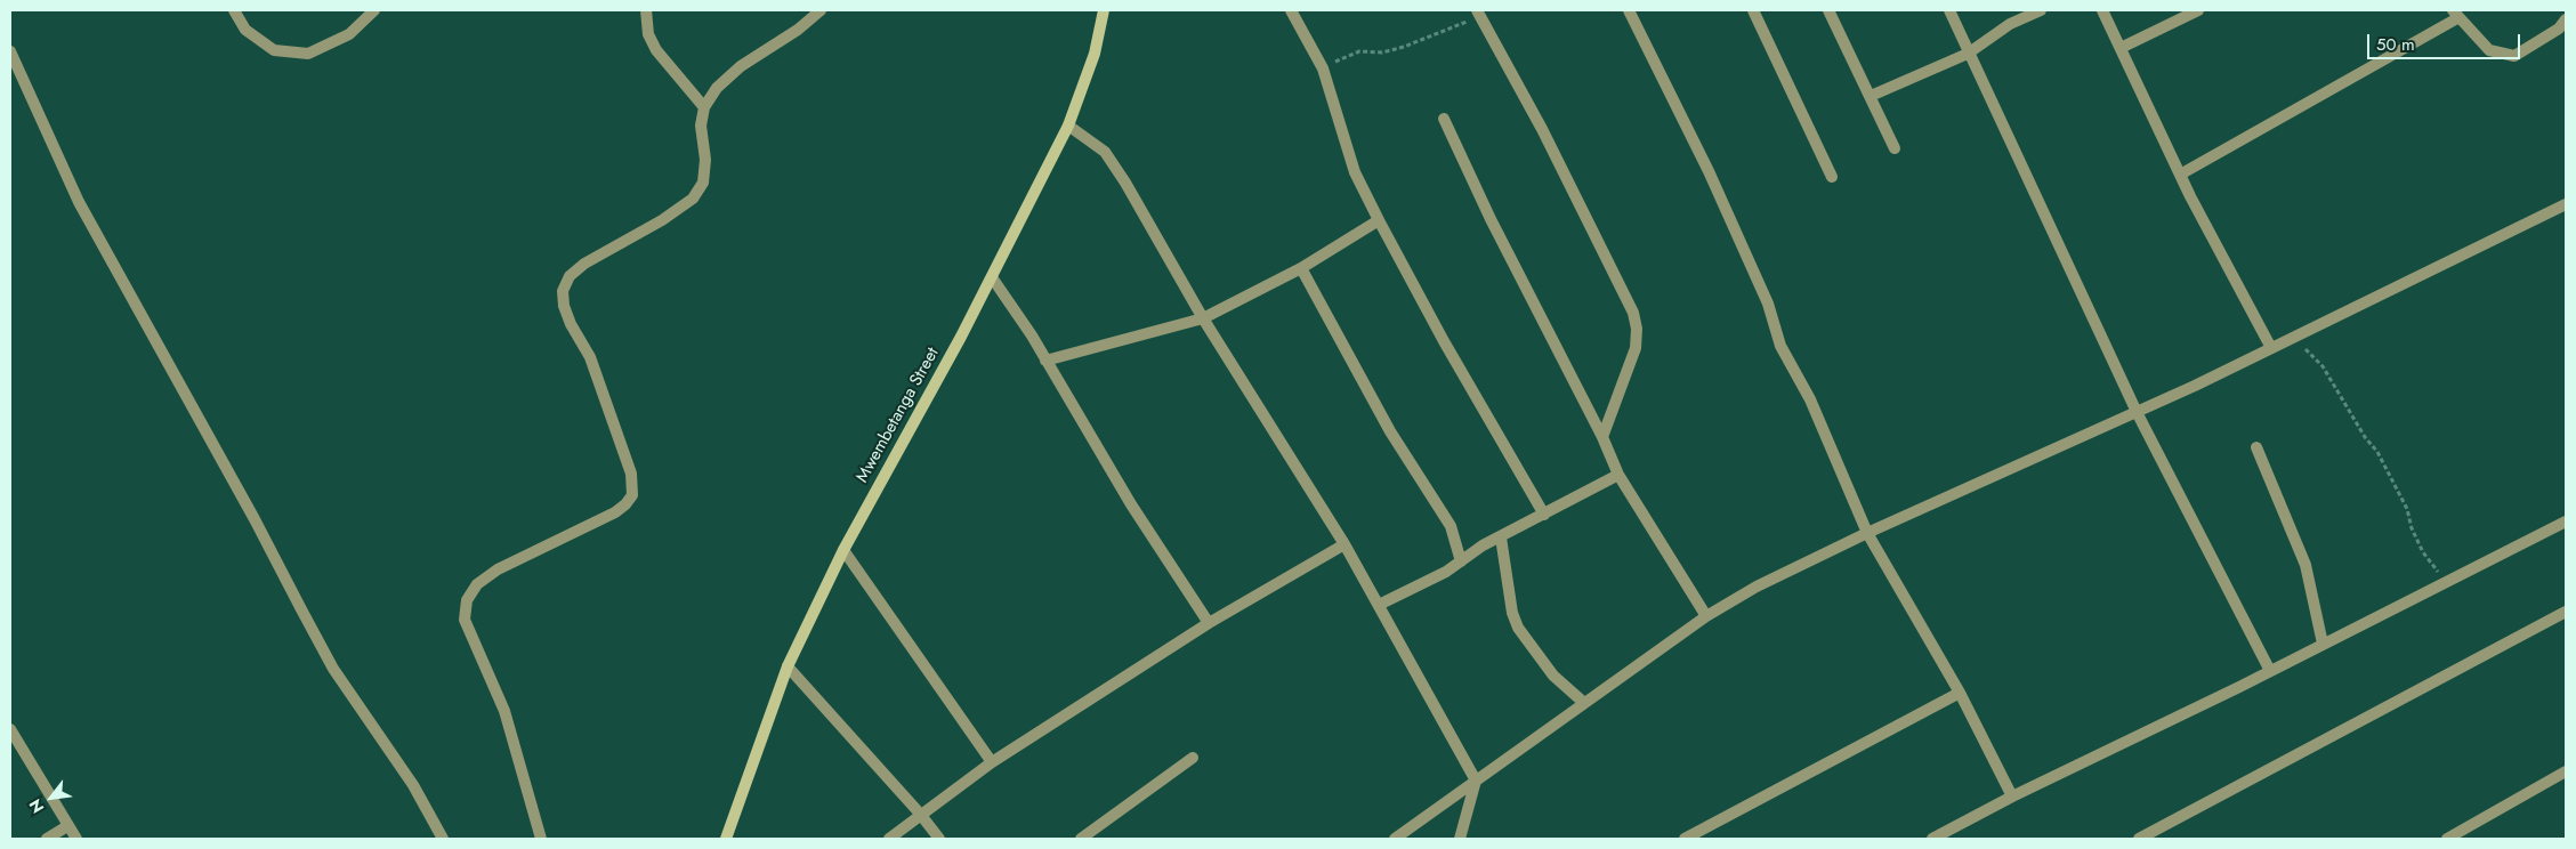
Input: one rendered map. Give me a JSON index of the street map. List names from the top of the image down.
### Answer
{
  "streets": {
    "street": ["Mwembetanga Street"]
  },
  "scale_bar": "50 m",
  "north": "bottom left"
}
